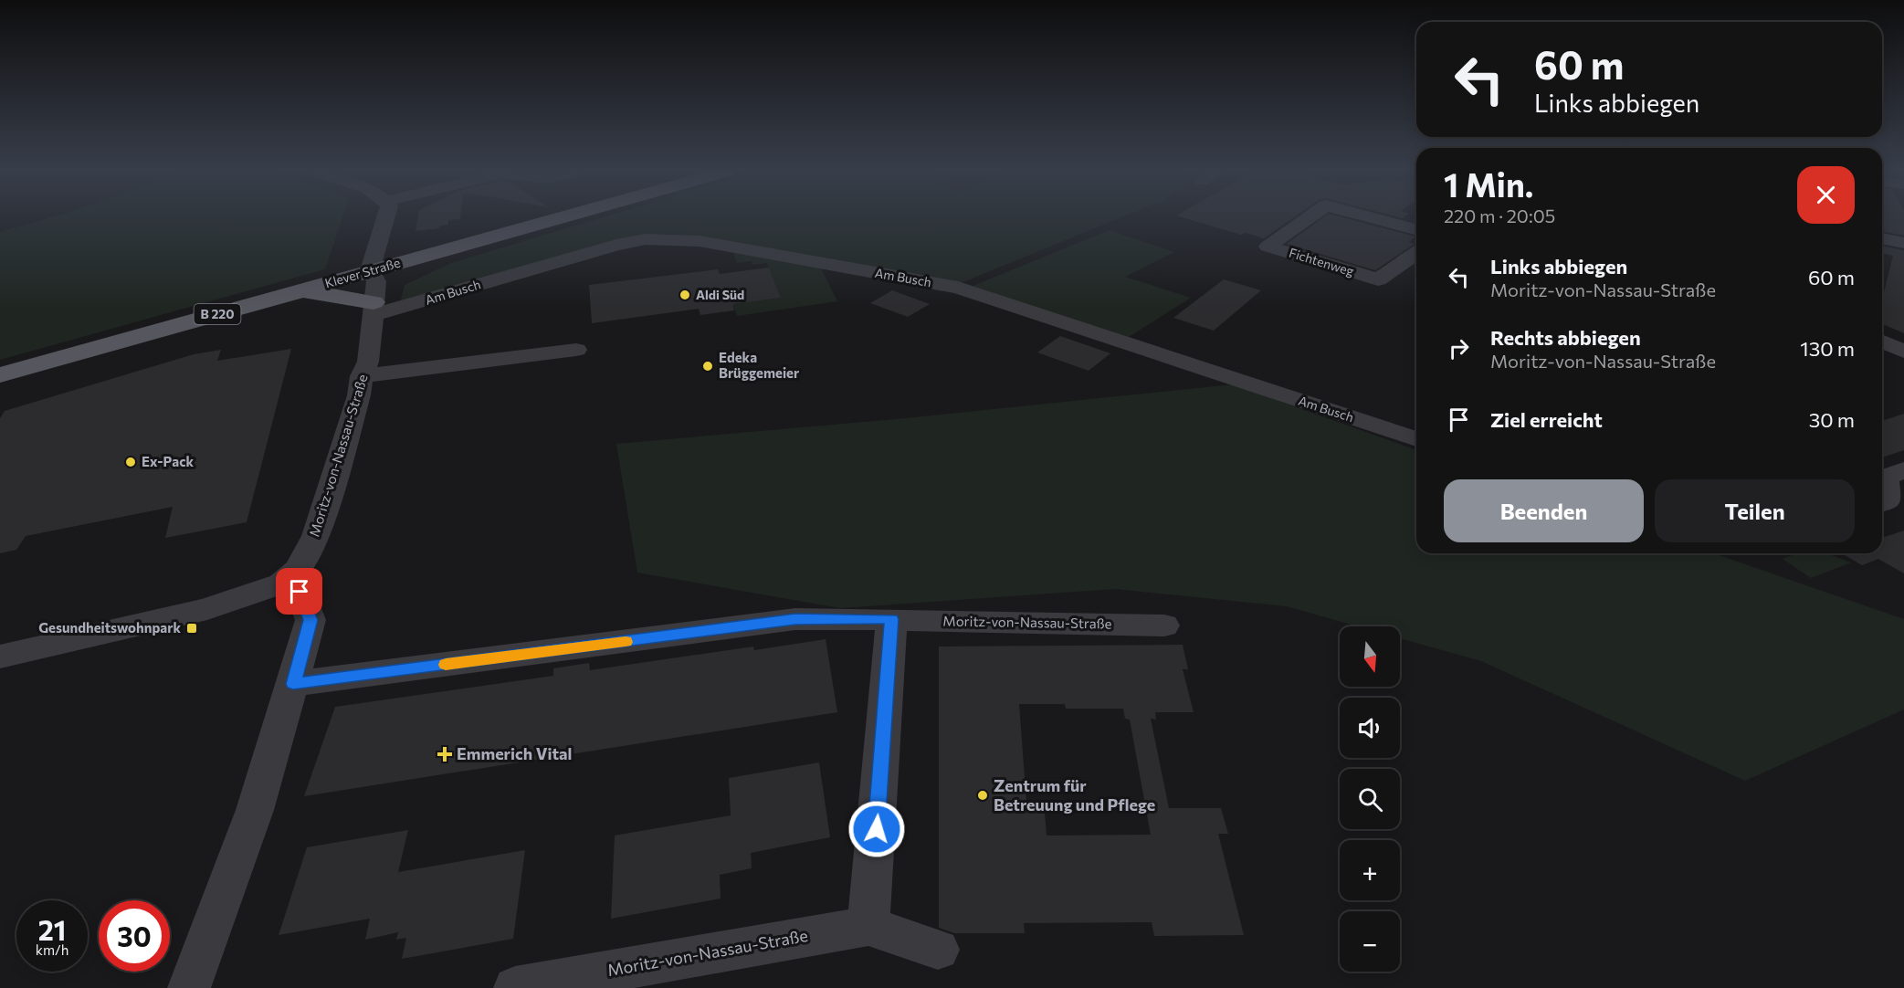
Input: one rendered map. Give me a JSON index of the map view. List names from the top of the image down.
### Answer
{
  "streets": {
    "main road": ["Klever Straße", "B 220"],
    "street": ["Fichtenweg", "Am Busch", "Moritz-von-Nassau-Straße"]
  },
  "crossings": [
    ["Klever Straße", "Moritz-von-Nassau-Straße"],
    ["Am Busch", "Moritz-von-Nassau-Straße"]
  ],
  "places": {
    "other": [
      "Aldi Süd",
      "Edeka Brüggemeier",
      "Ex-Pack",
      "Zentrum für Betreuung und Pflege"
    ],
    "transit": ["Gesundheitswohnpark"],
    "health": ["Emmerich Vital"]
  },
  "north": "bottom",
  "page": {
    "turn": ["60 m", "Links abbiegen"],
    "heading": ["1 Min.", "220 m · 20:05"],
    "list": [
      {
        "name": "Links abbiegen",
        "note": "Moritz-von-Nassau-Straße",
        "value": "60 m"
      },
      {
        "name": "Rechts abbiegen",
        "note": "Moritz-von-Nassau-Straße",
        "value": "130 m"
      },
      {
        "name": "Ziel erreicht",
        "value": "30 m"
      }
    ],
    "buttons": ["Beenden", "Teilen"],
    "map_buttons": ["+", "−"],
    "speed": "21 km/h",
    "limit": "30"
  }
}
